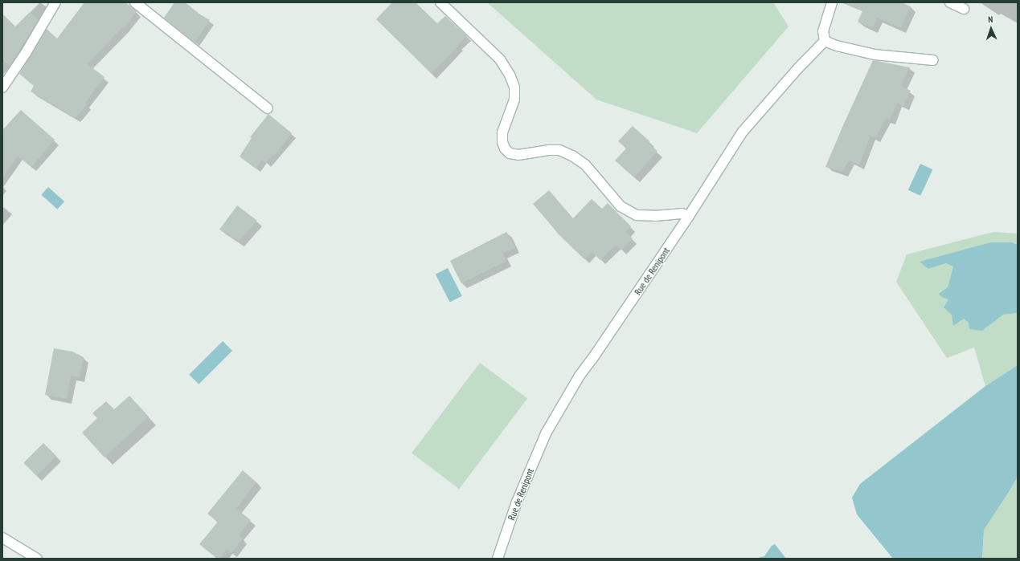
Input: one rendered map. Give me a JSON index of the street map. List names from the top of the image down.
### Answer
{
  "streets": {
    "street": ["Rue de Renipont"]
  },
  "north": "top"
}
